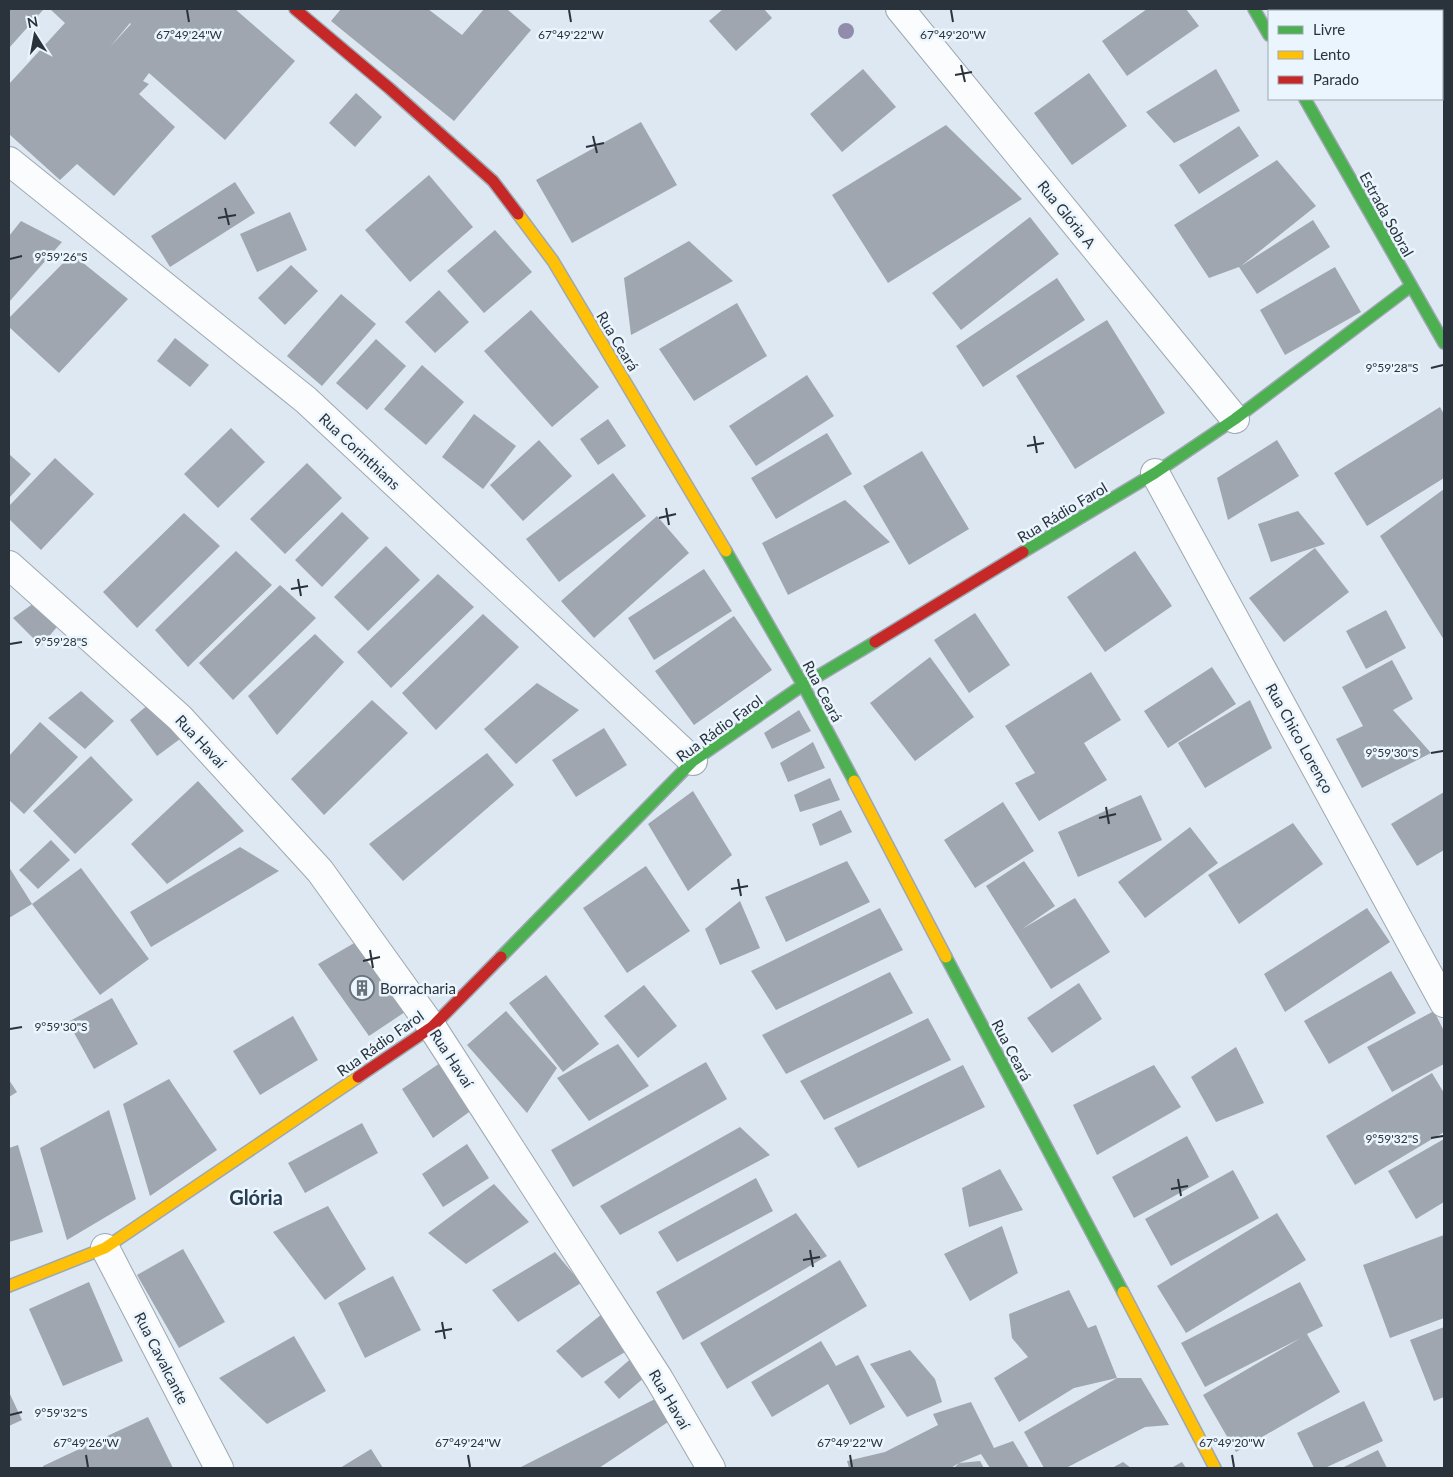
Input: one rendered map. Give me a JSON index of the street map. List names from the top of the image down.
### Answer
{
  "streets": {
    "street": [
      "Rua Glória A",
      "Estrada Sobral",
      "Rua Ceará",
      "Rua Corinthians",
      "Rua Rádio Farol",
      "Rua Chico Lorenço",
      "Rua Havaí",
      "Rua Cavalcante"
    ]
  },
  "crossings": [
    ["Rua Glória A", "Rua Rádio Farol"],
    ["Estrada Sobral", "Rua Rádio Farol"],
    ["Rua Ceará", "Rua Rádio Farol"],
    ["Rua Corinthians", "Rua Rádio Farol"],
    ["Rua Rádio Farol", "Rua Chico Lorenço"],
    ["Rua Rádio Farol", "Rua Havaí"],
    ["Rua Rádio Farol", "Rua Cavalcante"]
  ],
  "districts": ["Glória"],
  "places": {
    "building": ["Borracharia"]
  },
  "legend": ["Livre", "Lento", "Parado"],
  "north": "top",
  "coordinates": [
    "67°49'24\"W",
    "67°49'22\"W",
    "67°49'20\"W",
    "9°59'26\"S",
    "9°59'28\"S",
    "9°59'30\"S",
    "9°59'32\"S",
    "67°49'26\"W"
  ]
}
